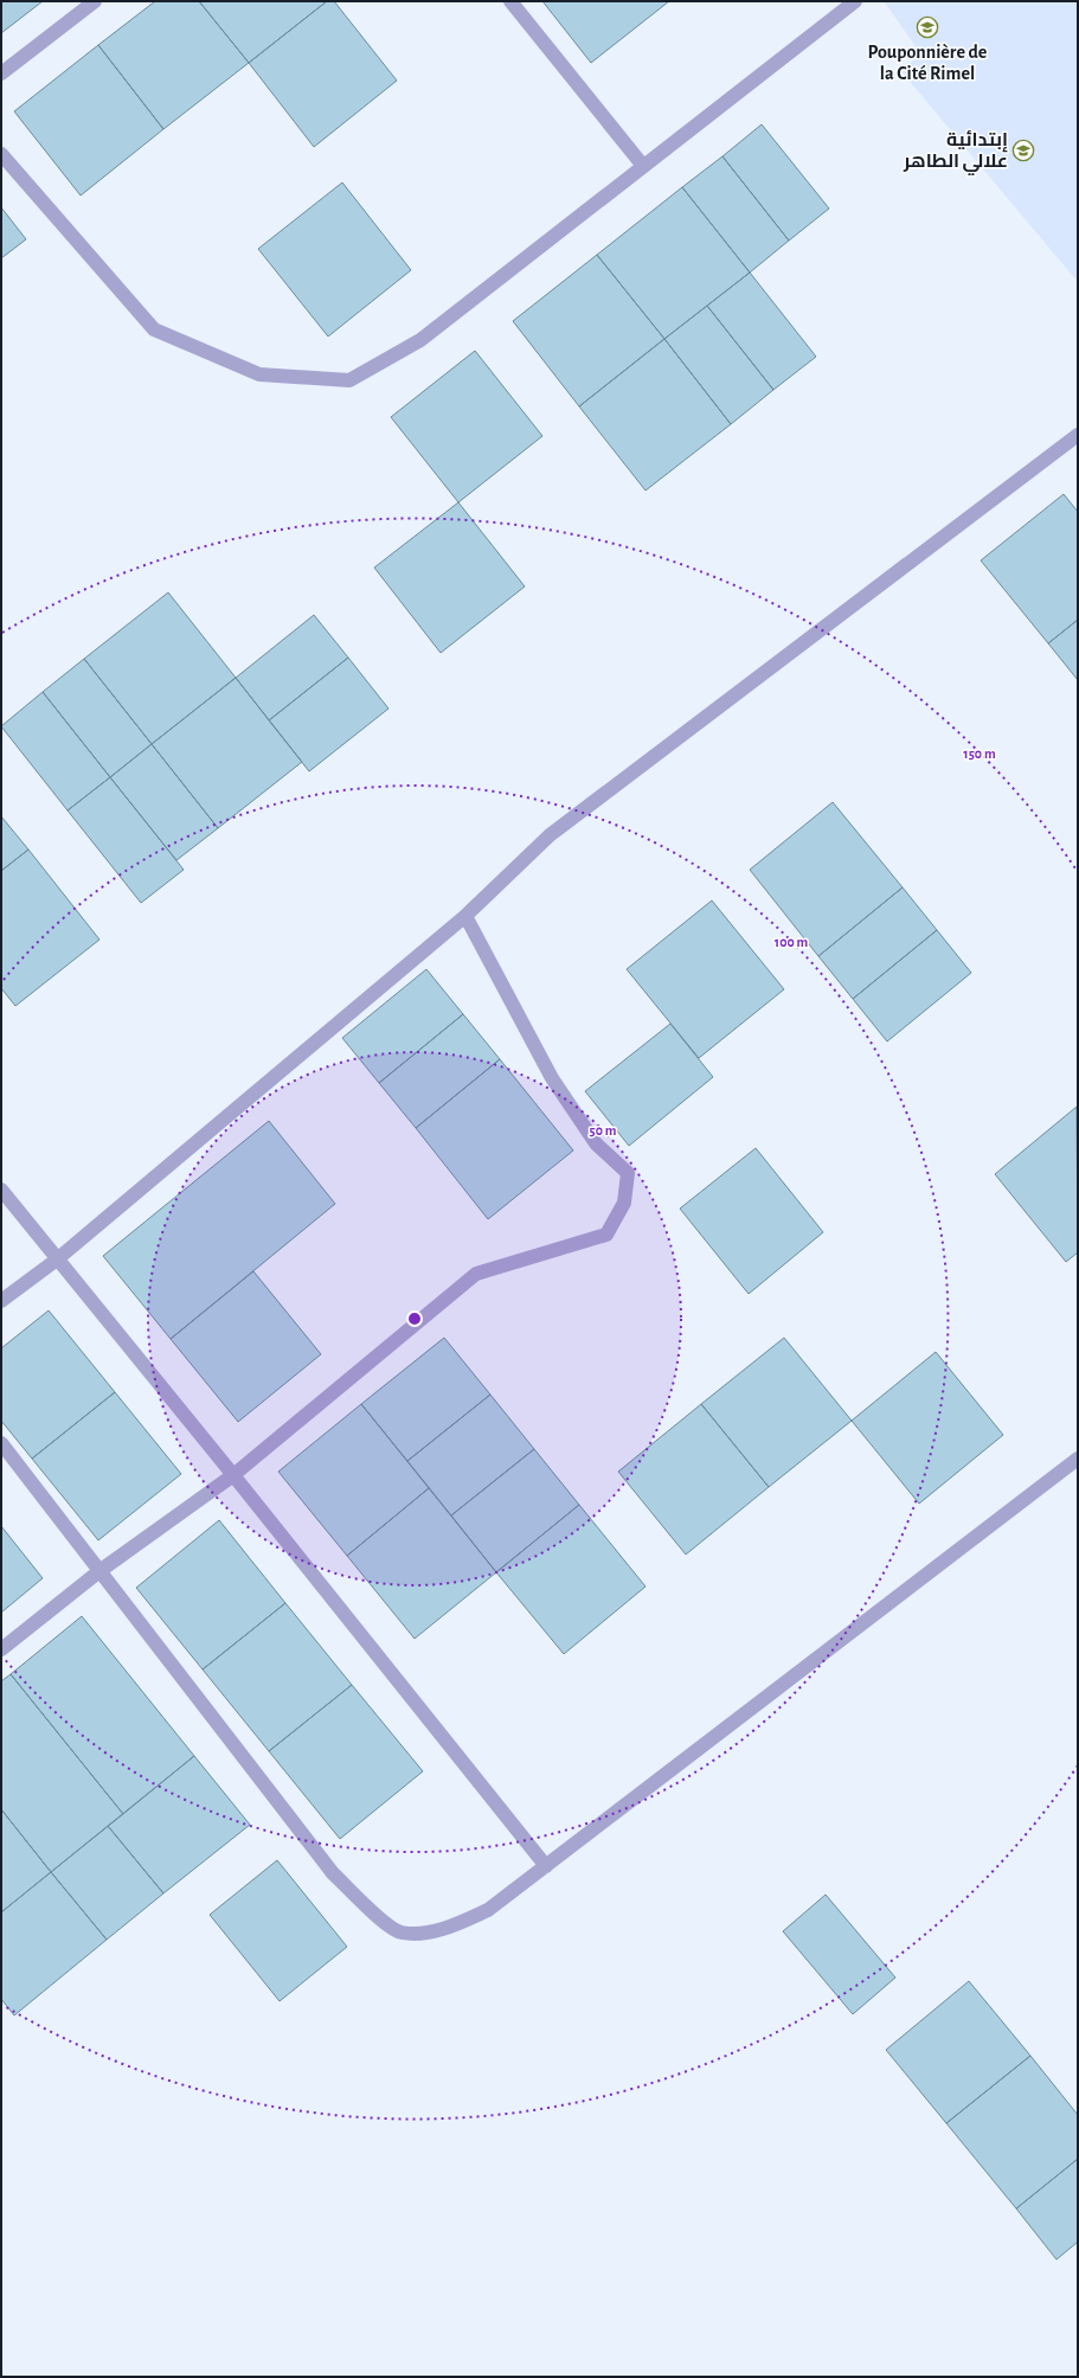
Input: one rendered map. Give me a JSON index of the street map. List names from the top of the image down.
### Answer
{
  "places": {
    "school or university": ["Pouponnière de la Cité Rimel", "إبتدائية علالي الطاهر"]
  },
  "rings": ["150 m", "100 m", "50 m"]
}
